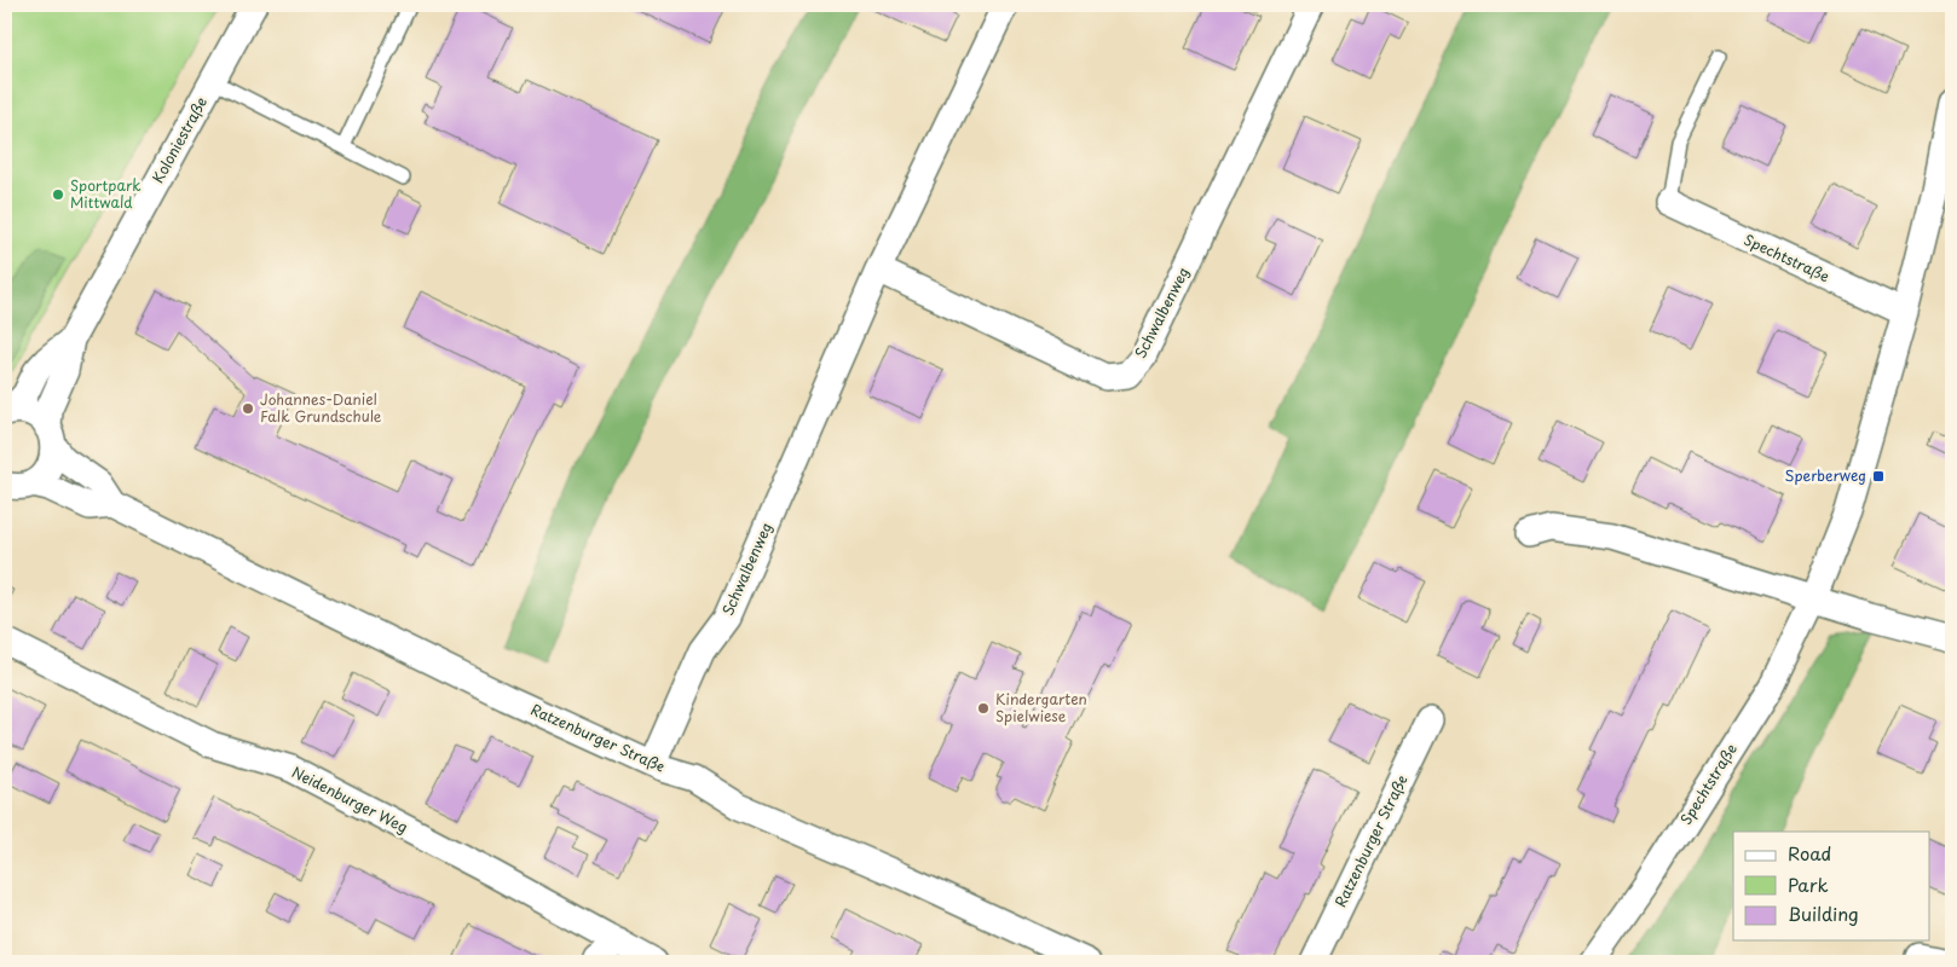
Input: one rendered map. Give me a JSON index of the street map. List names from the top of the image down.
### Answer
{
  "streets": {
    "street": [
      "Koloniestraße",
      "Spechtstraße",
      "Schwalbenweg",
      "Ratzenburger Straße",
      "Neidenburger Weg"
    ]
  },
  "crossings": [
    ["Koloniestraße", "Ratzenburger Straße"],
    ["Schwalbenweg", "Ratzenburger Straße"]
  ],
  "places": {
    "other": ["Sportpark Mittwald", "Johannes-Daniel Falk Grundschule", "Kindergarten Spielwiese"],
    "transit": ["Sperberweg"]
  },
  "legend": ["Road", "Park", "Building"]
}
